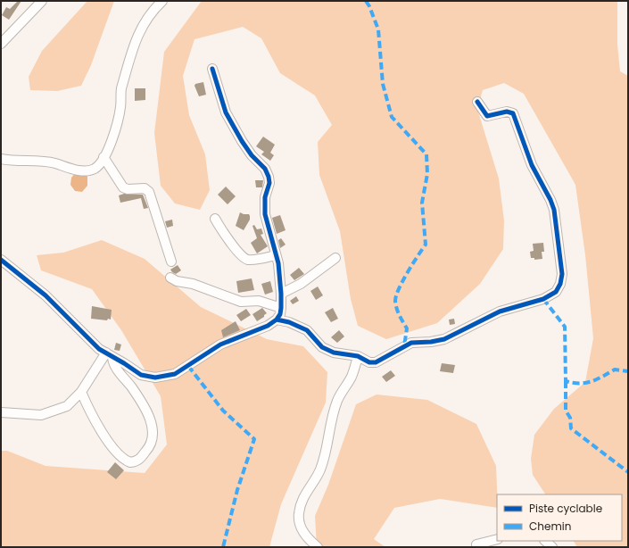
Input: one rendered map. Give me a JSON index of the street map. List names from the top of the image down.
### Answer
{
  "legend": ["Piste cyclable", "Chemin"]
}
